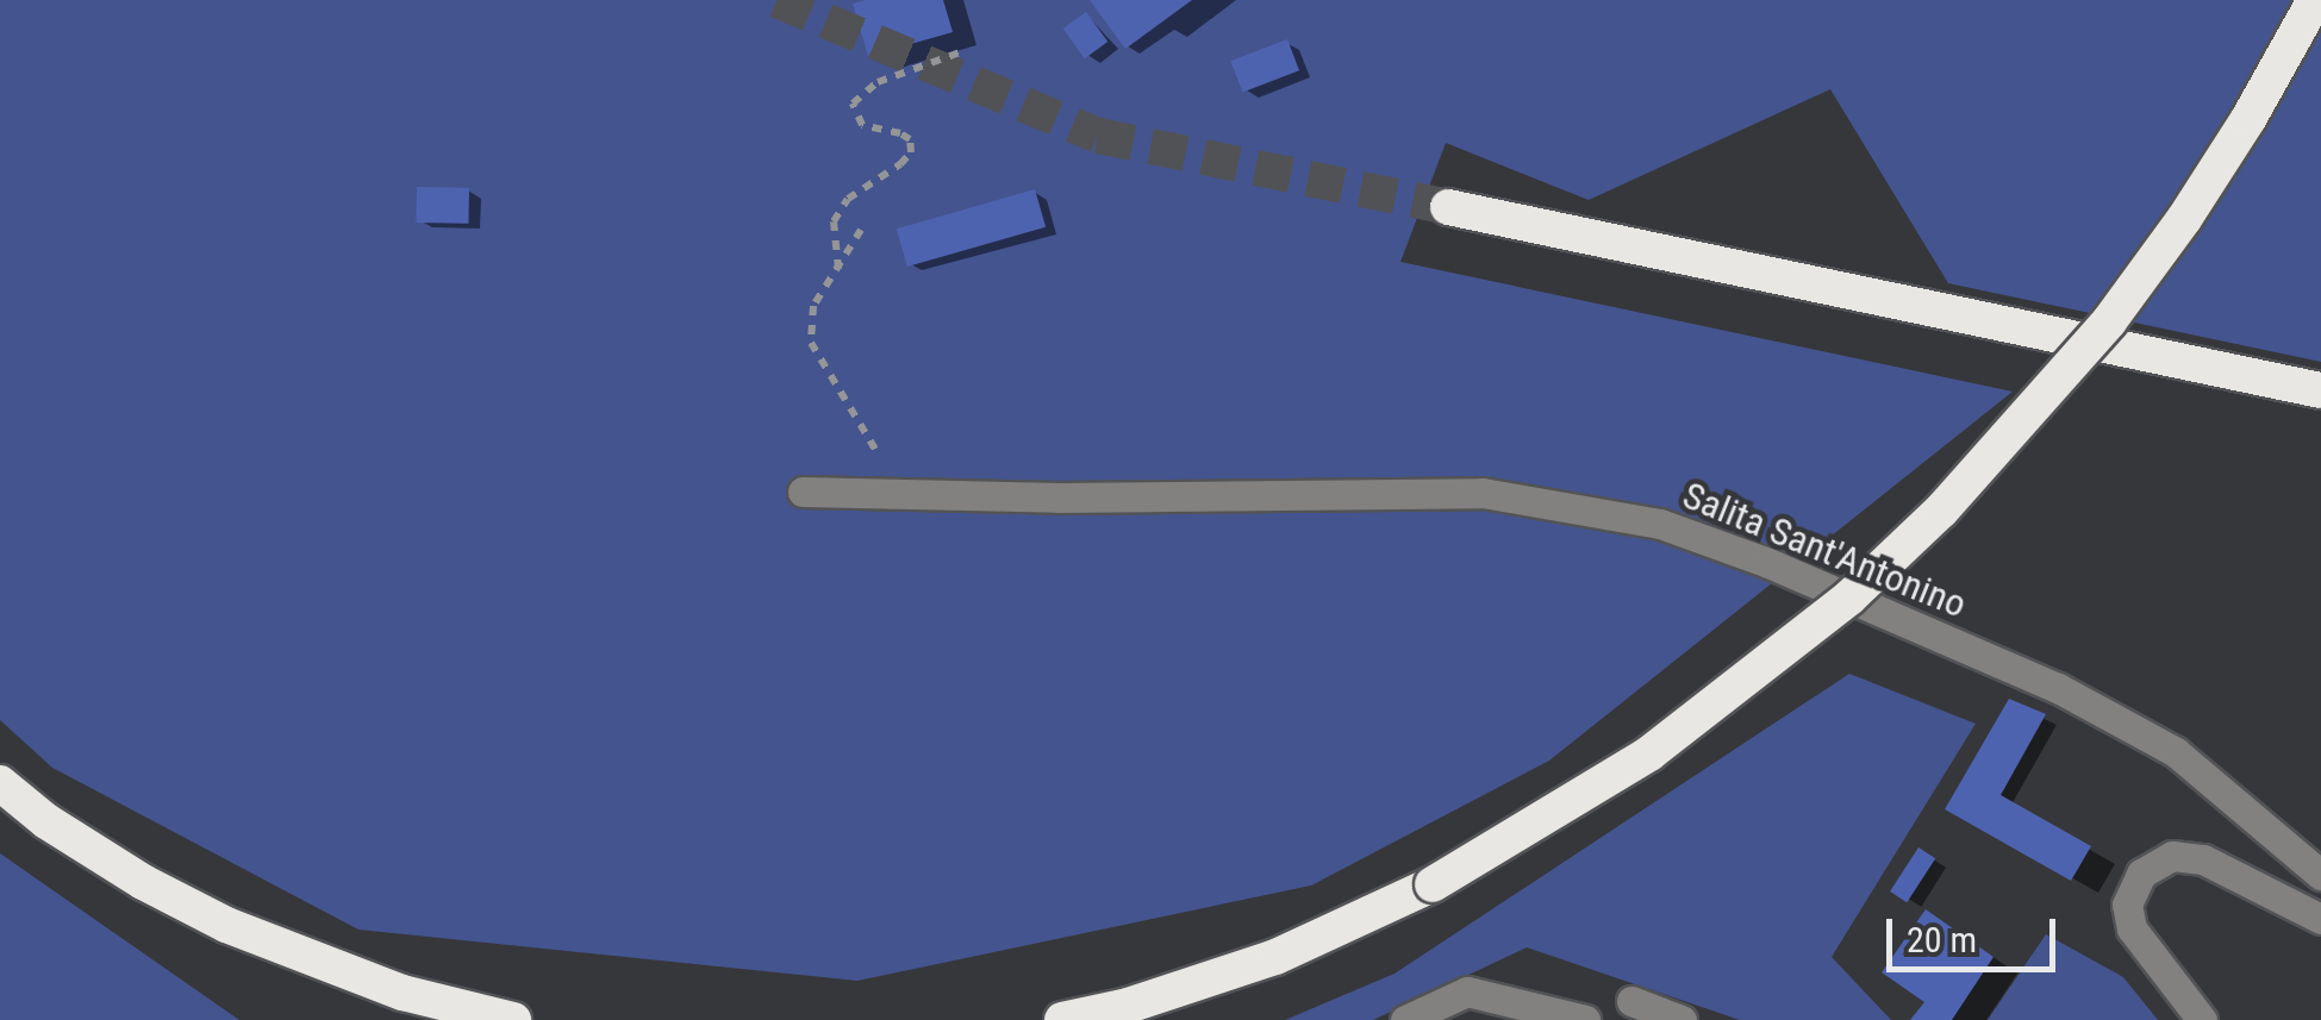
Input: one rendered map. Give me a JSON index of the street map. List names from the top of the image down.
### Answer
{
  "streets": {
    "street": ["Salita Sant'Antonino"]
  },
  "scale_bar": "20 m"
}
